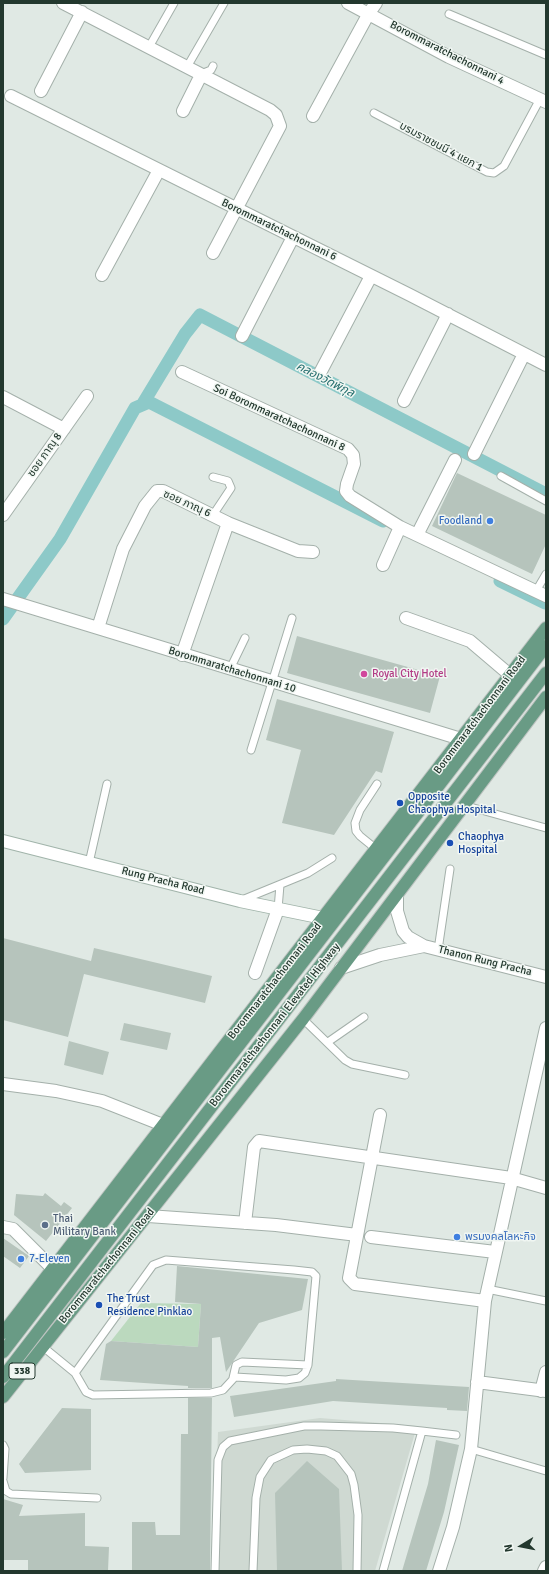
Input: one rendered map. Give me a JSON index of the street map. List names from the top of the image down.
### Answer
{
  "streets": {
    "main road": ["Borommaratchachonnani Road", "Borommaratchachonnani Elevated Highway", "338"],
    "street": [
      "Borommaratchachonnani 4",
      "Borommaratchachonnani 6",
      "Soi Borommaratchachonnani 8",
      "ซอย ภาณุ 8",
      "ซอย ภาณุ 6",
      "Borommaratchachonnani 10",
      "Rung Pracha Road",
      "Thanon Rung Pracha"
    ],
    "lane": ["บรมราชชนนี 4 แยก 1"]
  },
  "crossings": [
    ["Borommaratchachonnani 4", "บรมราชชนนี 4 แยก 1"],
    ["ซอย ภาณุ 6", "Borommaratchachonnani 10"],
    ["Borommaratchachonnani 10", "Borommaratchachonnani Road"],
    ["Borommaratchachonnani Road", "Rung Pracha Road"],
    ["Borommaratchachonnani Road", "Thanon Rung Pracha"]
  ],
  "water": ["คลองวัดพิกุล"],
  "places": [
    "Foodland",
    "Royal City Hotel",
    "Opposite Chaophya Hospital",
    "Chaophya Hospital",
    "Thai Military Bank",
    "พรมงคลโลหะกิจ",
    "7-Eleven",
    "The Trust Residence Pinklao"
  ],
  "north": "left"
}
